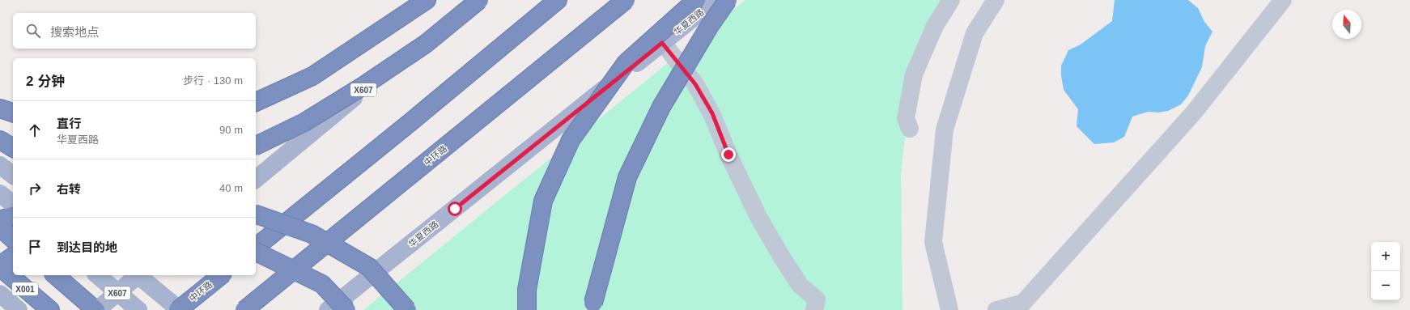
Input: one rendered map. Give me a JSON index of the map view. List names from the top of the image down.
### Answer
{
  "streets": {
    "highway": ["中环路", "X001"],
    "main road": ["华夏西路", "X607"]
  },
  "north": "top",
  "page": {
    "search": "搜索地点",
    "heading": ["2 分钟", "步行 · 130 m"],
    "list": [
      ["直行", "华夏西路", "90 m"],
      ["右转", "40 m"],
      "到达目的地"
    ],
    "map_buttons": ["+", "−"]
  }
}
